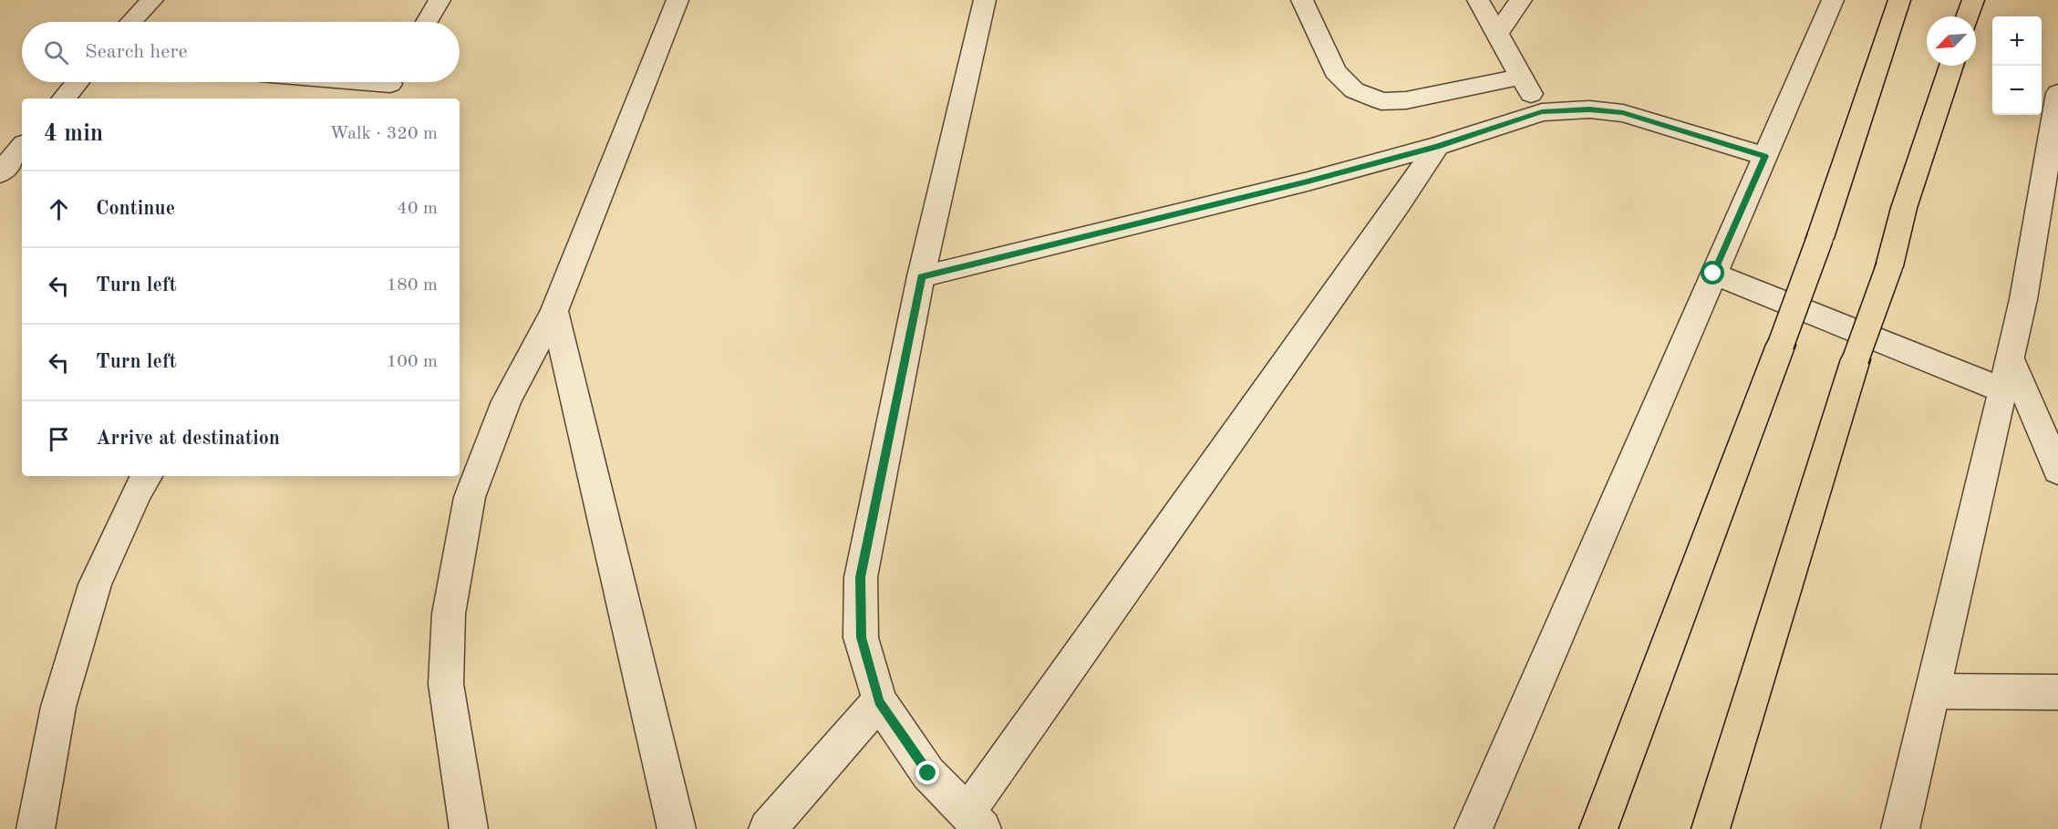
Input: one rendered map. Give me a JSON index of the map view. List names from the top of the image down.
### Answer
{
  "north": "bottom left",
  "page": {
    "map_buttons": ["+", "−"],
    "search": "Search here",
    "heading": ["4 min", "Walk · 320 m"],
    "list": [
      ["Continue", "40 m"],
      ["Turn left", "180 m"],
      ["Turn left", "100 m"],
      "Arrive at destination"
    ]
  }
}
